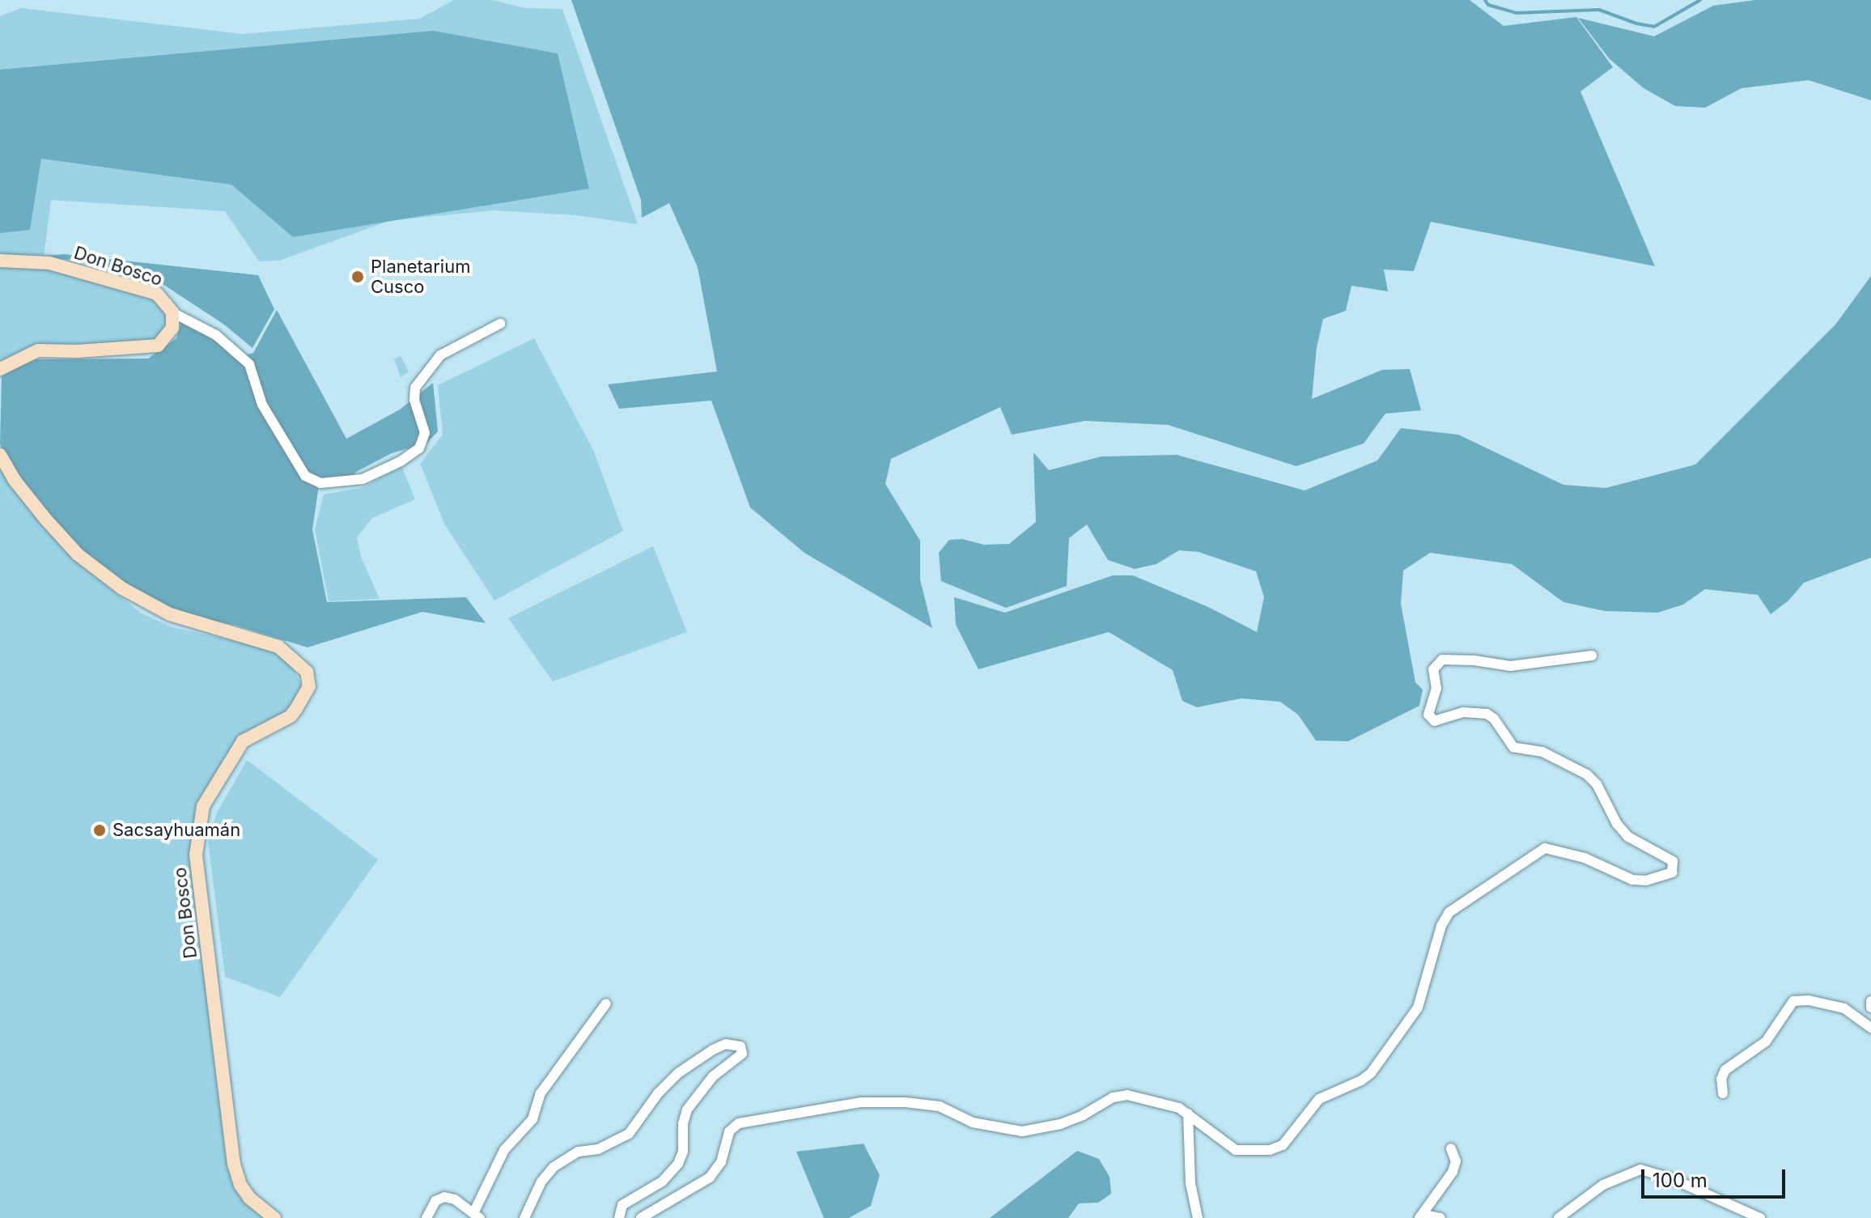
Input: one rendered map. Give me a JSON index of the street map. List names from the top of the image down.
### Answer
{
  "streets": {
    "street": ["Don Bosco"]
  },
  "places": ["Planetarium Cusco", "Sacsayhuamán"],
  "scale_bar": "100 m"
}
